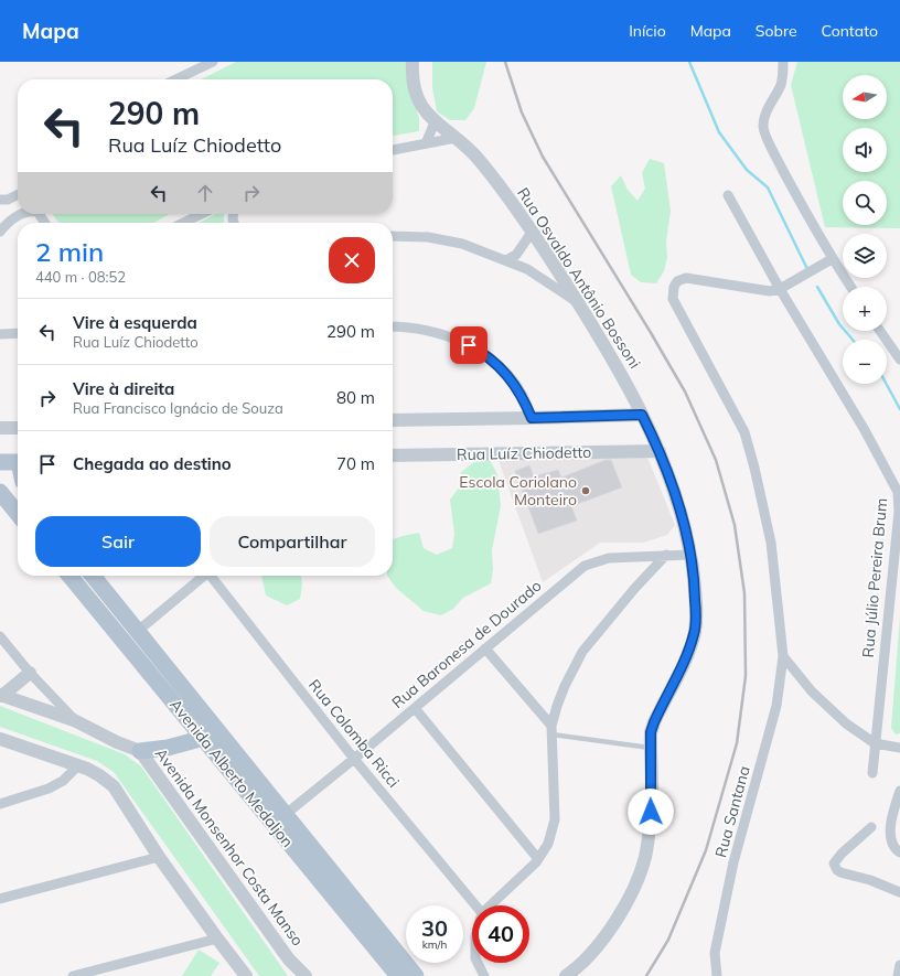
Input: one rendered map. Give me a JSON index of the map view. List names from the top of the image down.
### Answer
{
  "streets": {
    "main road": ["Avenida Alberto Medaljon"],
    "street": [
      "Rua Osvaldo Antônio Bossoni",
      "Rua Luíz Chiodetto",
      "Rua Júlio Pereira Brum",
      "Rua Baronesa de Dourado",
      "Rua Colomba Ricci",
      "Rua Santana",
      "Avenida Monsenhor Costa Manso"
    ]
  },
  "crossings": [
    ["Rua Osvaldo Antônio Bossoni", "Rua Luíz Chiodetto"],
    ["Rua Osvaldo Antônio Bossoni", "Rua Baronesa de Dourado"],
    ["Rua Júlio Pereira Brum", "Rua Santana"],
    ["Rua Baronesa de Dourado", "Rua Colomba Ricci"],
    ["Rua Baronesa de Dourado", "Avenida Alberto Medaljon"]
  ],
  "places": ["Escola Coriolano Monteiro"],
  "north": "left",
  "page": {
    "header": "Mapa",
    "nav": [
      "Início",
      "Mapa",
      "Sobre",
      "Contato"
    ],
    "map_buttons": ["+", "−"],
    "turn": ["290 m", "Rua Luíz Chiodetto"],
    "heading": ["2 min", "440 m · 08:52"],
    "list": [
      {
        "name": "Vire à esquerda",
        "note": "Rua Luíz Chiodetto",
        "value": "290 m"
      },
      {
        "name": "Vire à direita",
        "note": "Rua Francisco Ignácio de Souza",
        "value": "80 m"
      },
      {
        "name": "Chegada ao destino",
        "value": "70 m"
      }
    ],
    "buttons": ["Sair", "Compartilhar"],
    "speed": "30 km/h",
    "limit": "40"
  }
}
